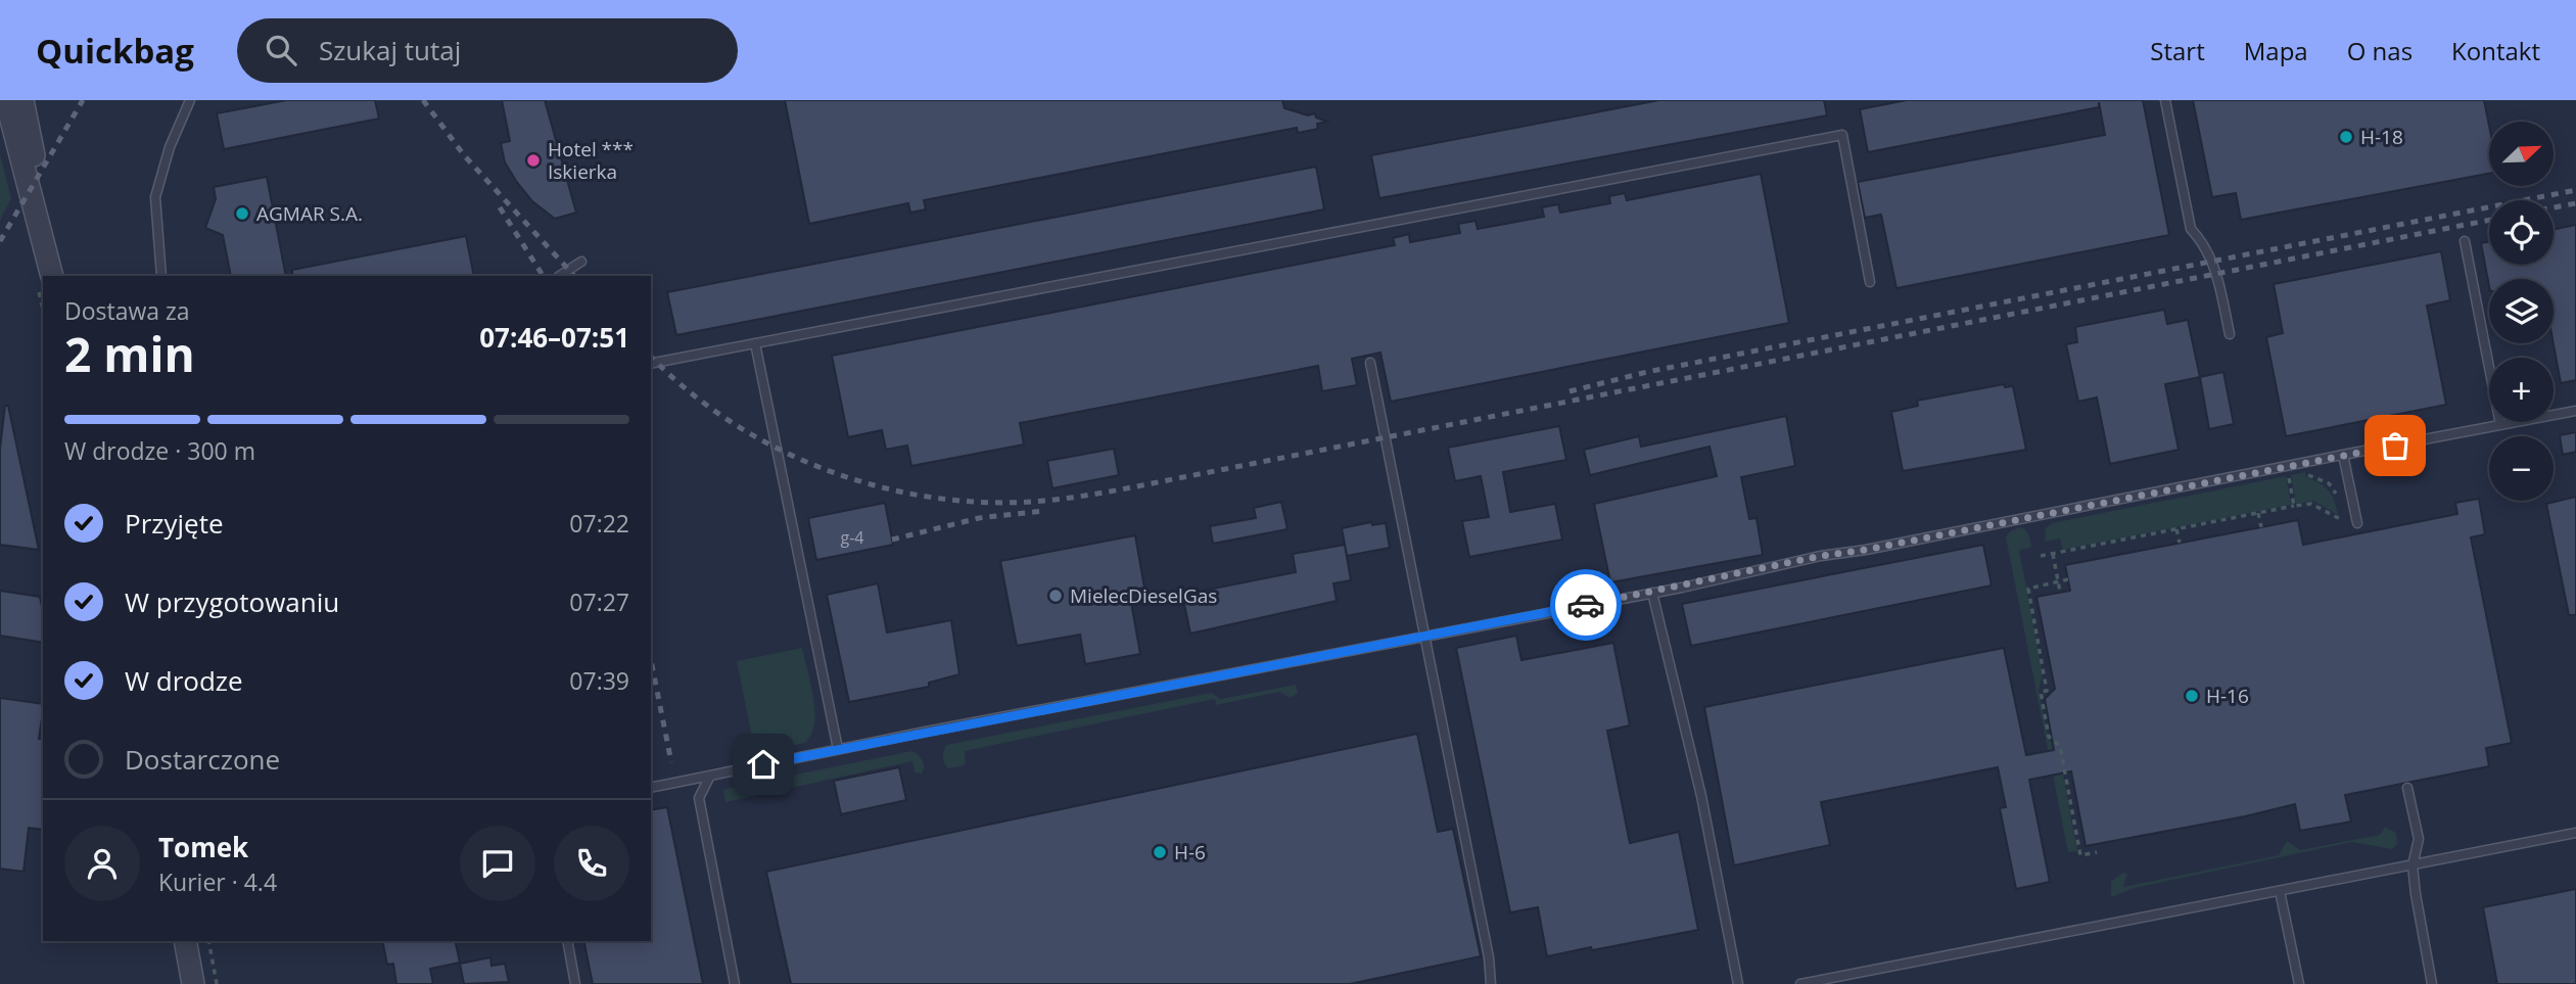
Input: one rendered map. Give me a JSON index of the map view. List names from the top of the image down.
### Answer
{
  "places": [
    "H-18",
    "Hotel *** Iskierka",
    "AGMAR S.A.",
    "MielecDieselGas",
    "H-16",
    "H-6"
  ],
  "house_numbers": ["g-4"],
  "north": "top right",
  "page": {
    "header": "Quickbag",
    "search": "Szukaj tutaj",
    "nav": [
      "Start",
      "Mapa",
      "O nas",
      "Kontakt"
    ],
    "map_buttons": ["+", "−"],
    "heading": ["2 min", "Dostawa za", "07:46–07:51"],
    "panel": ["Tomek", "Kurier · 4.4"],
    "bar": "W drodze · 300 m",
    "list": [
      ["Przyjęte", "07:22"],
      ["W przygotowaniu", "07:27"],
      ["W drodze", "07:39"],
      "Dostarczone"
    ]
  }
}
